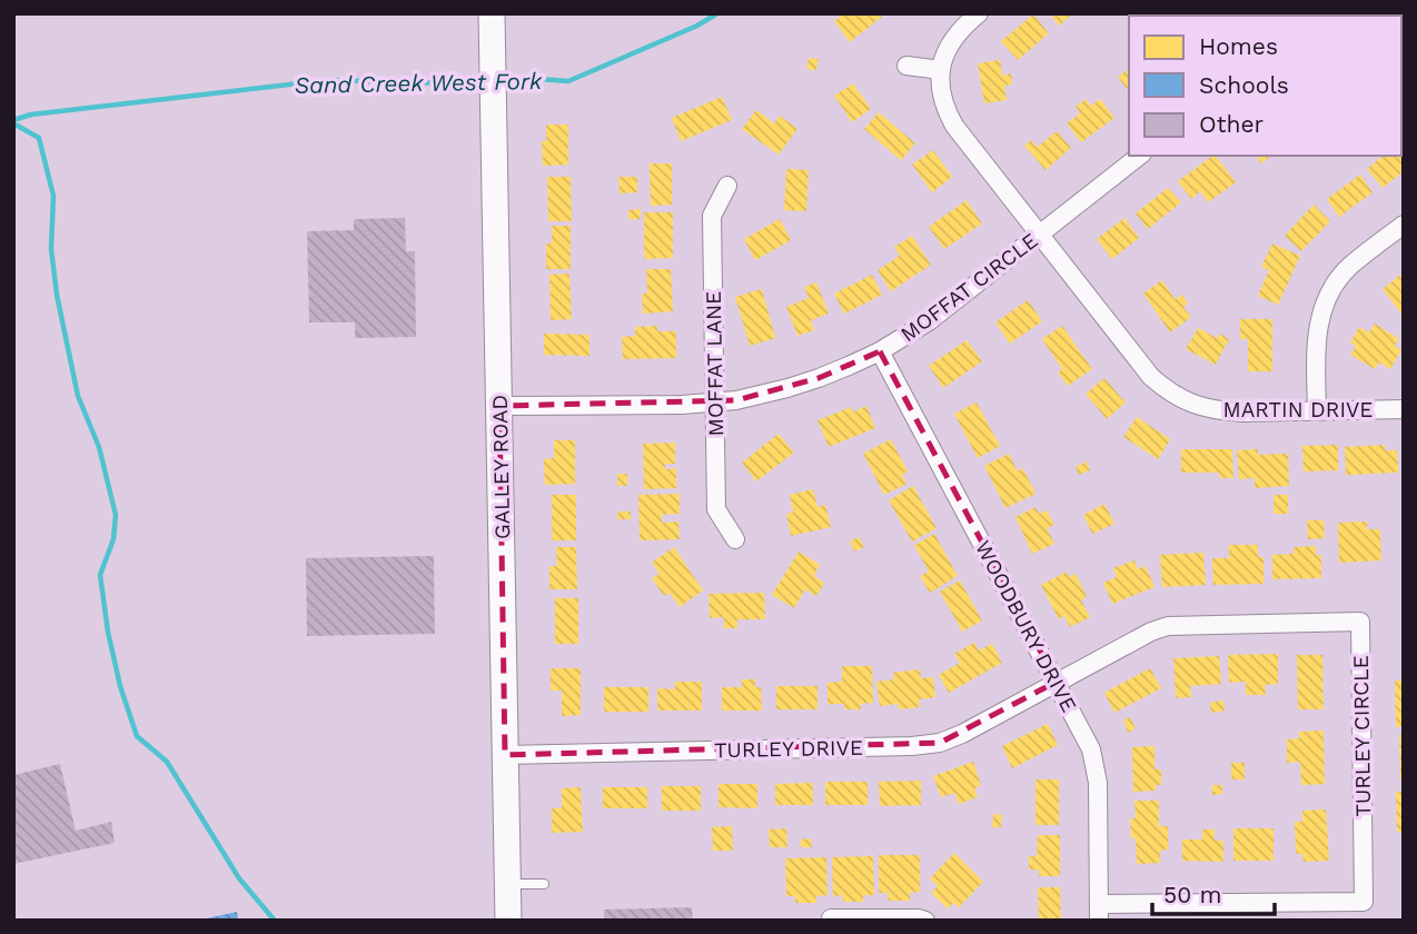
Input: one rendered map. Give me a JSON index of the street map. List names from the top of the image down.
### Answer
{
  "streets": {
    "main road": ["GALLEY ROAD"],
    "street": [
      "MOFFAT CIRCLE",
      "MOFFAT LANE",
      "MARTIN DRIVE",
      "WOODBURY DRIVE",
      "TURLEY CIRCLE",
      "TURLEY DRIVE"
    ]
  },
  "crossings": [
    ["MOFFAT CIRCLE", "MOFFAT LANE"],
    ["MOFFAT CIRCLE", "MARTIN DRIVE"],
    ["MOFFAT CIRCLE", "GALLEY ROAD"],
    ["MOFFAT CIRCLE", "WOODBURY DRIVE"],
    ["GALLEY ROAD", "TURLEY DRIVE"],
    ["WOODBURY DRIVE", "TURLEY CIRCLE"],
    ["WOODBURY DRIVE", "TURLEY DRIVE"],
    ["TURLEY CIRCLE", "TURLEY DRIVE"]
  ],
  "water": ["Sand Creek West Fork"],
  "legend": ["Homes", "Schools", "Other"],
  "scale_bar": "50 m"
}
